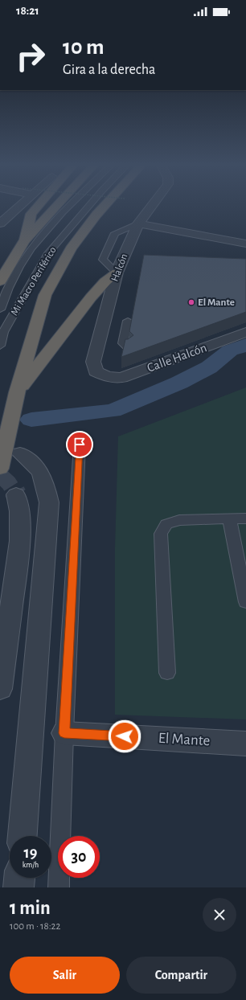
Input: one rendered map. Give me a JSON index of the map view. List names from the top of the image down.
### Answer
{
  "streets": {
    "street": ["Halcón", "Calle Halcón", "El Mante"],
    "lane": ["Mi Macro Periférico"]
  },
  "crossings": [
    ["Halcón", "Calle Halcón"]
  ],
  "places": ["El Mante"],
  "page": {
    "status": "18:21",
    "turn": ["10 m", "Gira a la derecha"],
    "speed": "19 km/h",
    "limit": "30",
    "heading": ["1 min", "100 m · 18:22"],
    "buttons": ["Salir", "Compartir"]
  }
}
